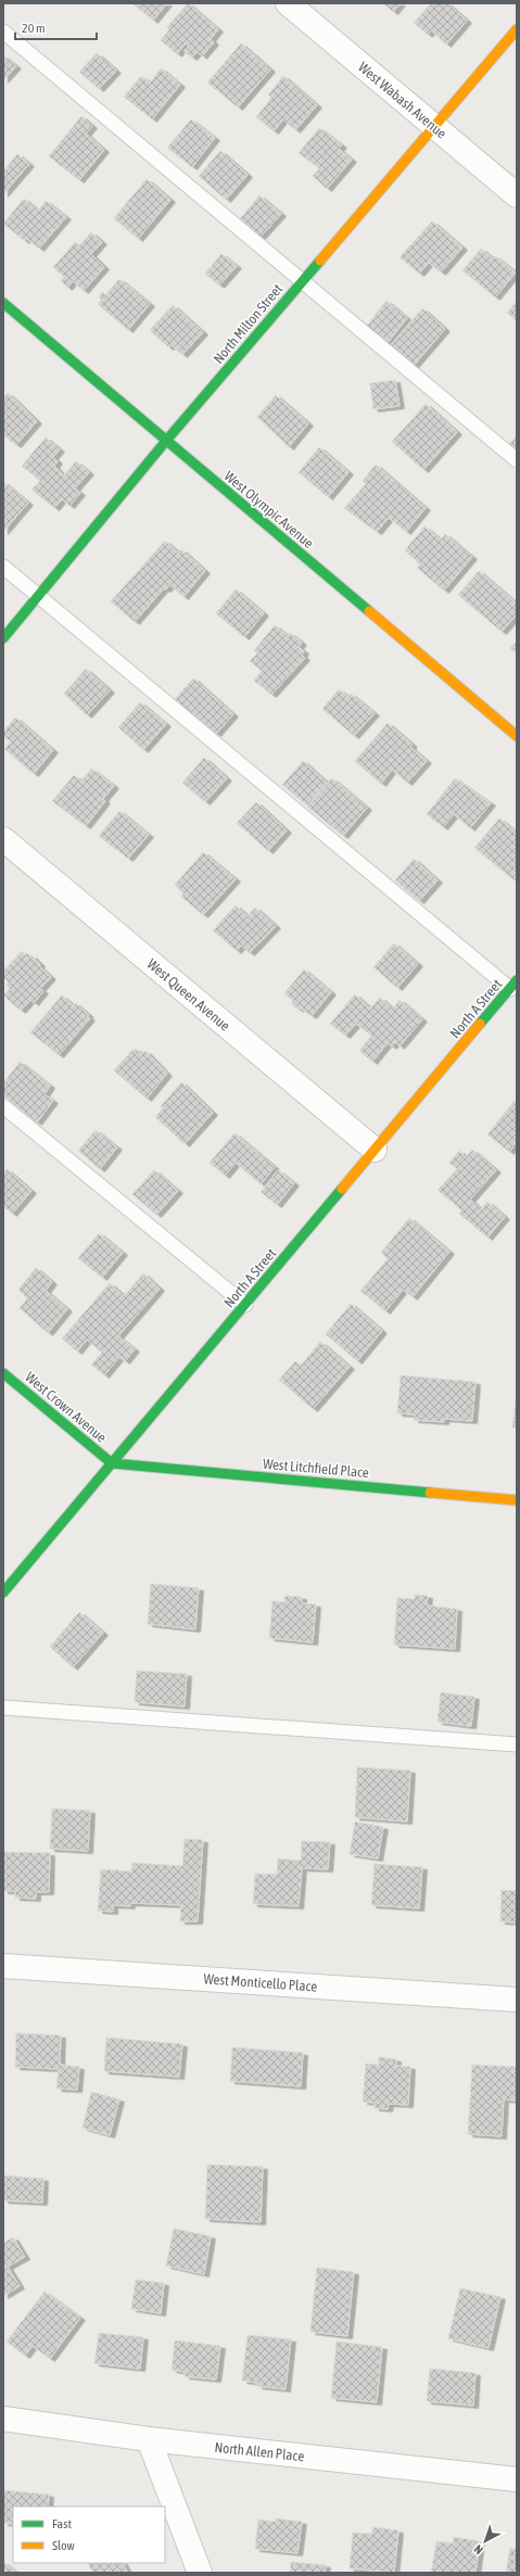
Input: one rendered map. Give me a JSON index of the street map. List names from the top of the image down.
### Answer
{
  "streets": {
    "street": [
      "West Wabash Avenue",
      "North Milton Street",
      "West Olympic Avenue",
      "West Queen Avenue",
      "North A Street",
      "West Crown Avenue",
      "West Litchfield Place",
      "West Monticello Place",
      "North Allen Place"
    ]
  },
  "crossings": [
    ["West Wabash Avenue", "North Milton Street"],
    ["North Milton Street", "West Olympic Avenue"],
    ["West Queen Avenue", "North A Street"],
    ["North A Street", "West Crown Avenue"],
    ["North A Street", "West Litchfield Place"],
    ["West Crown Avenue", "West Litchfield Place"]
  ],
  "legend": ["Fast", "Slow"],
  "scale_bar": "20 m",
  "north": "bottom left"
}
